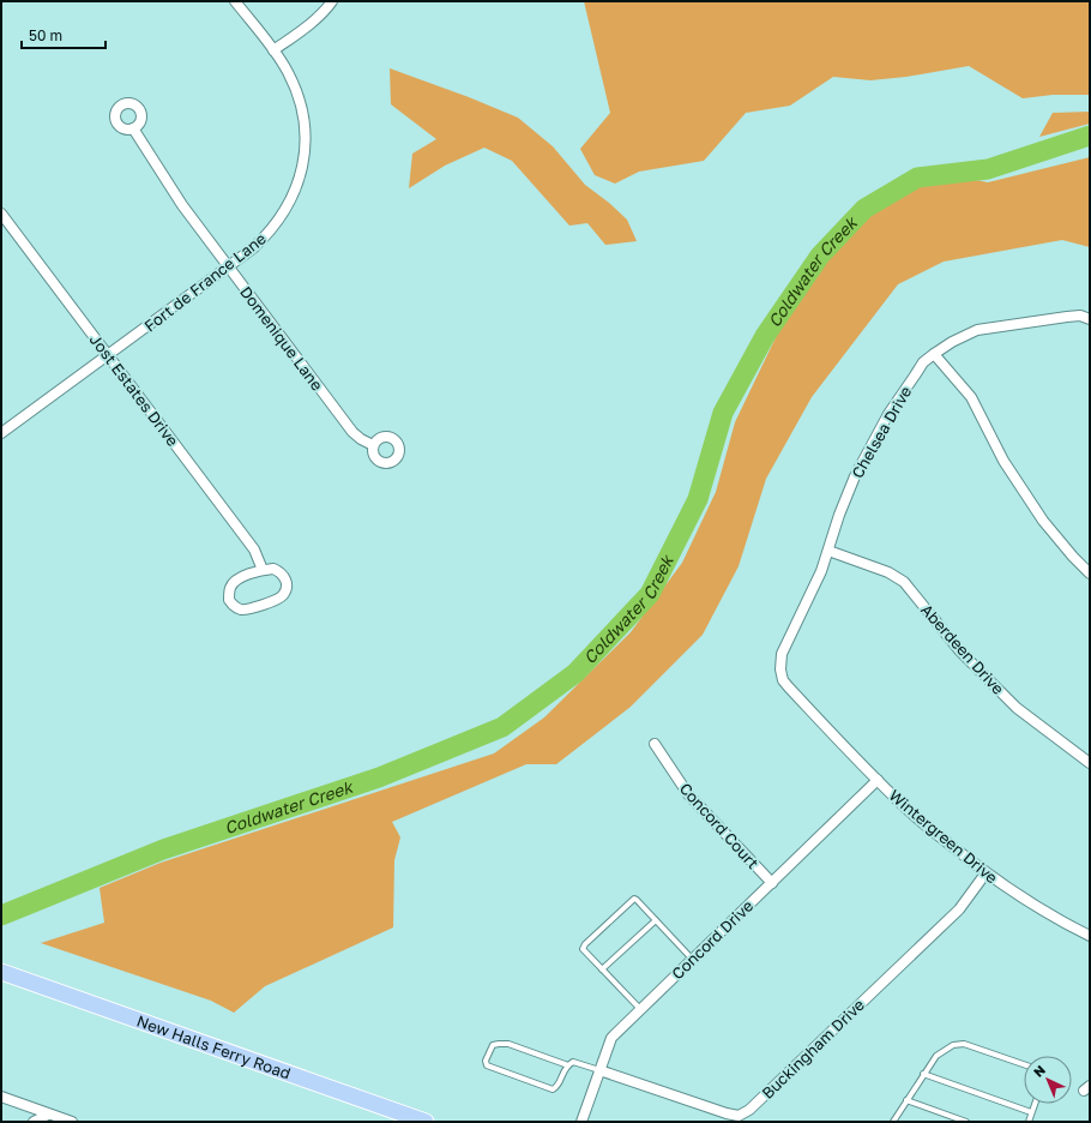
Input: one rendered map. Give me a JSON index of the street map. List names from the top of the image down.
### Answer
{
  "streets": {
    "main road": ["New Halls Ferry Road"],
    "street": [
      "Fort de France Lane",
      "Domenique Lane",
      "Jost Estates Drive",
      "Chelsea Drive",
      "Aberdeen Drive",
      "Concord Court",
      "Wintergreen Drive",
      "Concord Drive",
      "Buckingham Drive"
    ]
  },
  "crossings": [
    ["Fort de France Lane", "Domenique Lane"],
    ["Fort de France Lane", "Jost Estates Drive"],
    ["Chelsea Drive", "Aberdeen Drive"],
    ["Chelsea Drive", "Wintergreen Drive"],
    ["Concord Court", "Concord Drive"],
    ["Wintergreen Drive", "Concord Drive"],
    ["Wintergreen Drive", "Buckingham Drive"],
    ["Concord Drive", "Buckingham Drive"]
  ],
  "water": ["Coldwater Creek"],
  "scale_bar": "50 m",
  "north": "top left"
}
